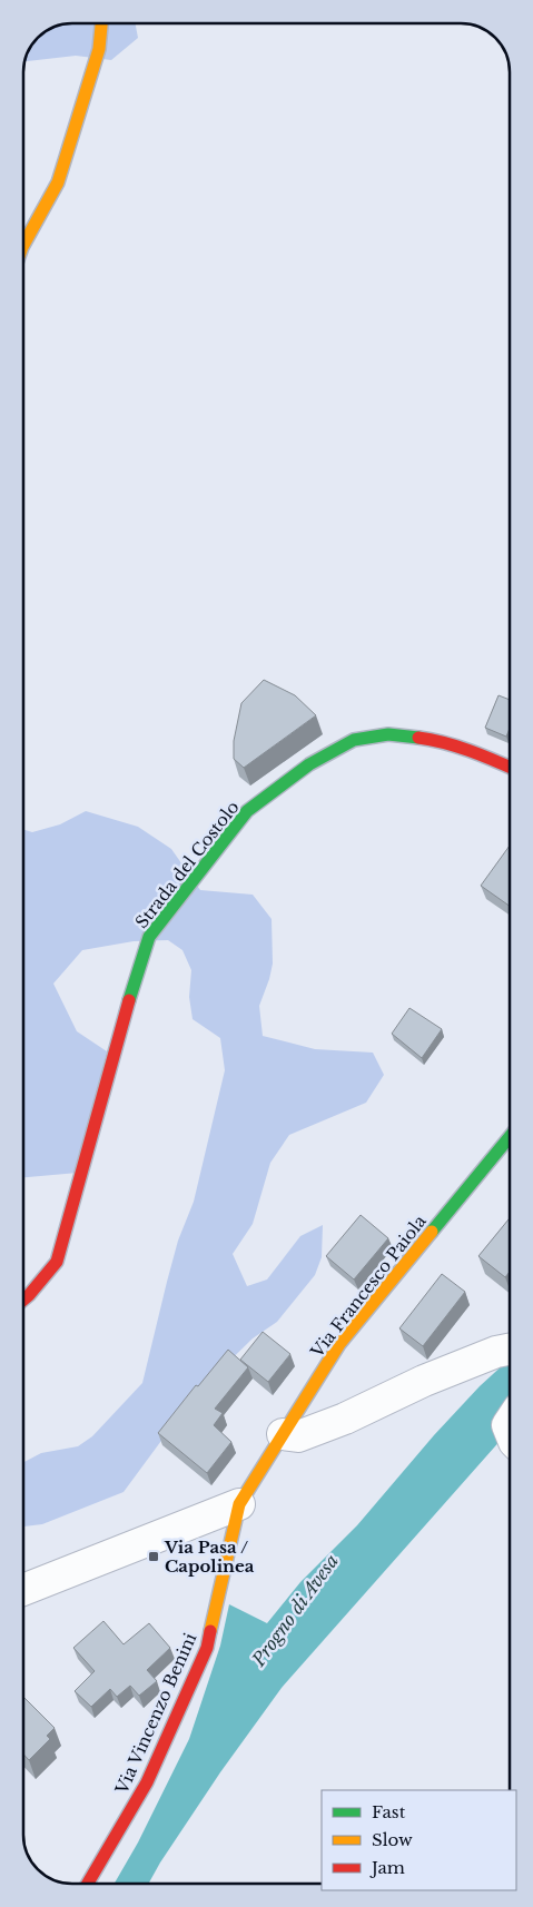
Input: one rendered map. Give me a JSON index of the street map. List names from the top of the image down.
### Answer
{
  "streets": {
    "street": ["Strada del Costolo", "Via Francesco Paiola", "Via Vincenzo Benini"]
  },
  "crossings": [
    ["Via Francesco Paiola", "Via Vincenzo Benini"]
  ],
  "water": ["Progno di Avesa"],
  "places": {
    "transit": ["Via Pasa / Capolinea"]
  },
  "legend": ["Fast", "Slow", "Jam"]
}
